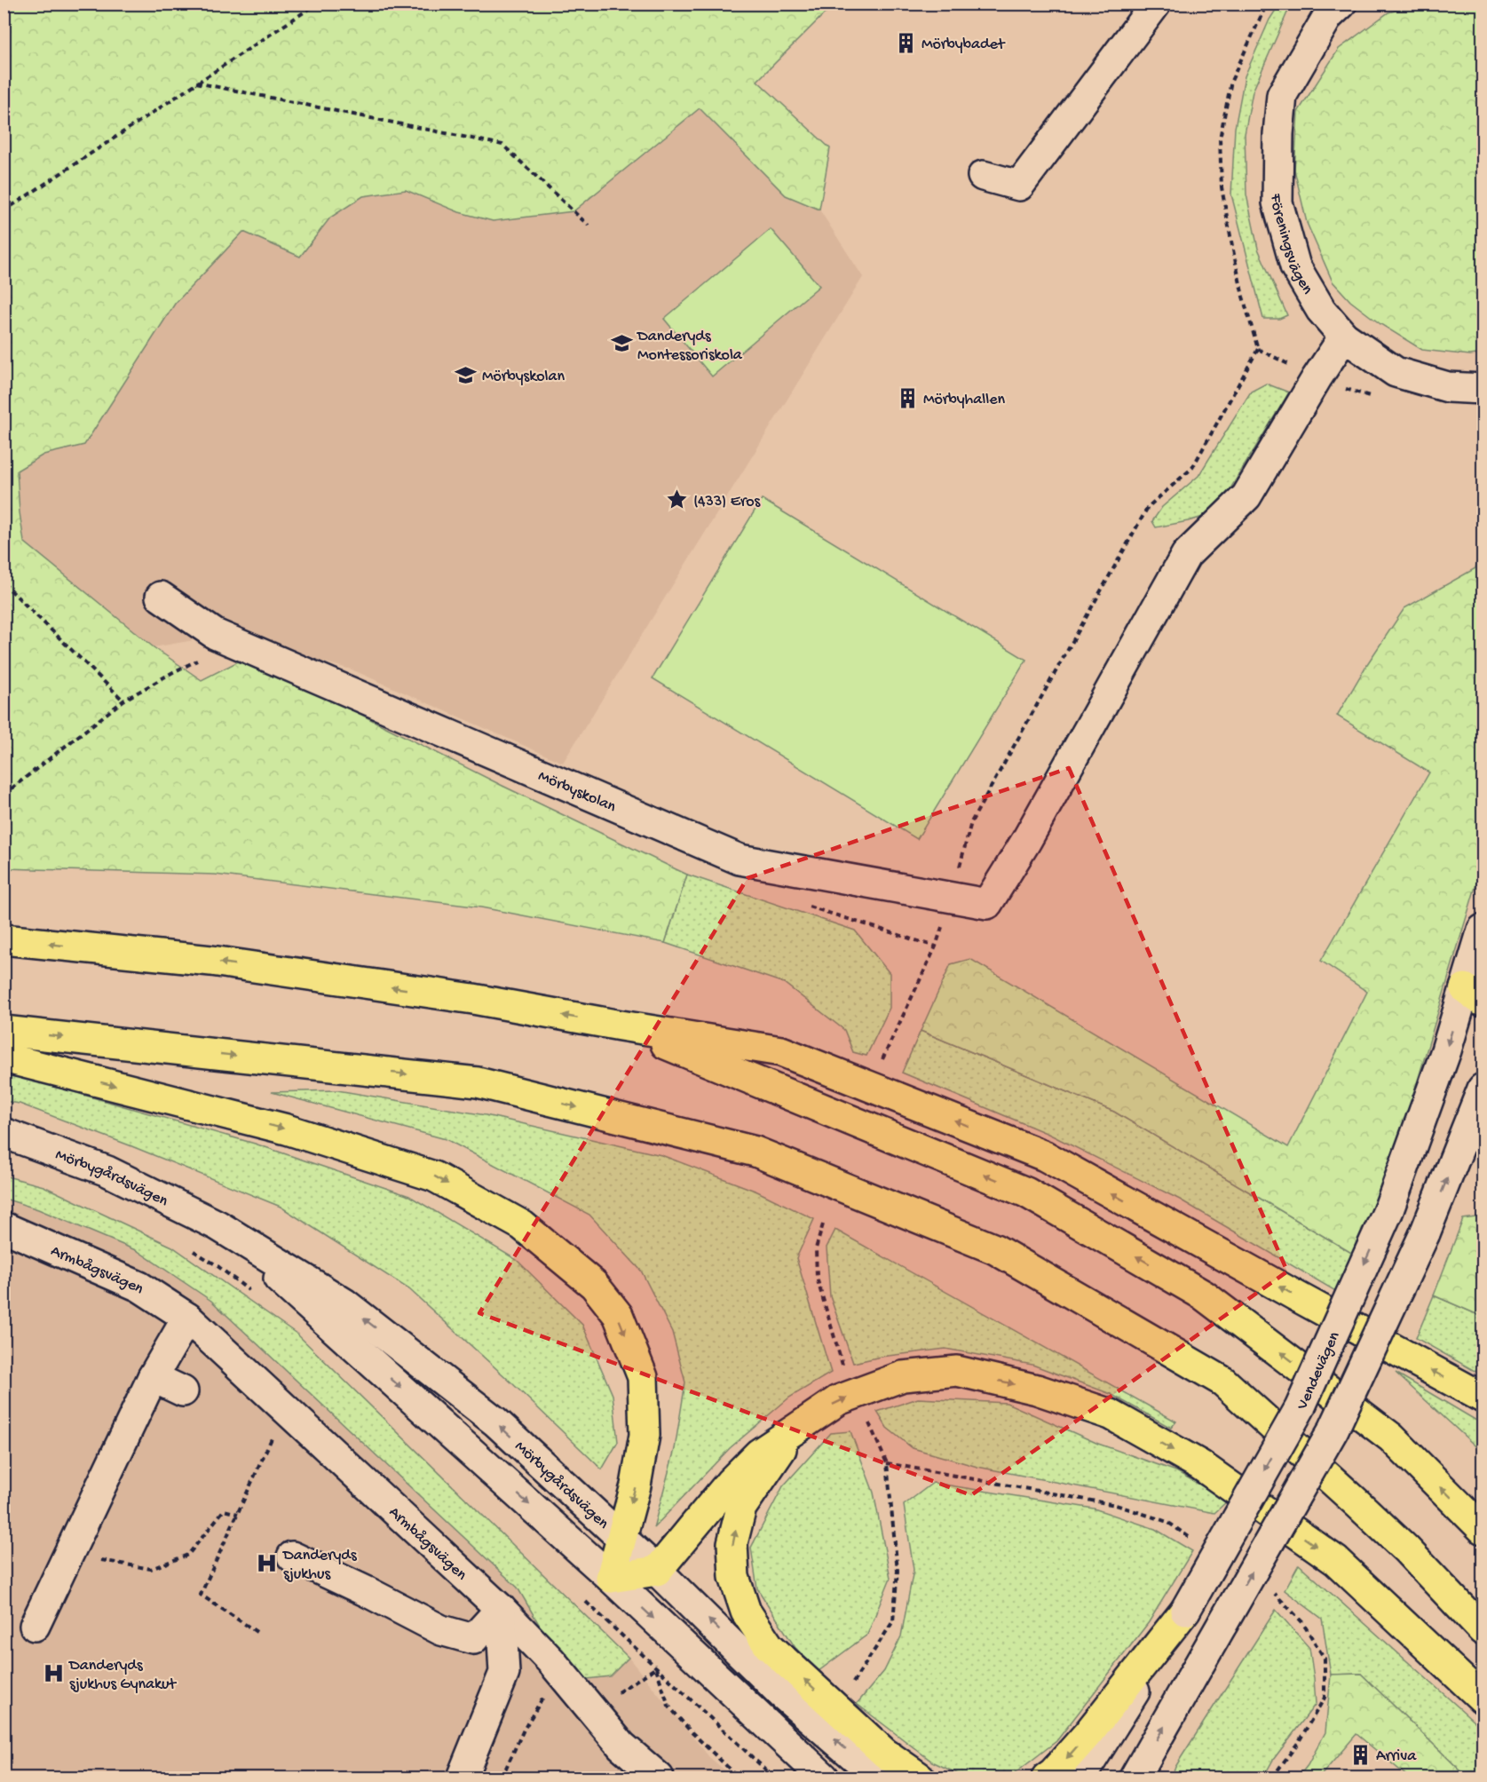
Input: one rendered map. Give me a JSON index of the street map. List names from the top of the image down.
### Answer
{
  "streets": {
    "street": [
      "Föreningsvägen",
      "Mörbyskolan",
      "Mörbygårdsvägen",
      "Armbågsvägen",
      "Vendevägen"
    ]
  },
  "crossings": [
    ["Föreningsvägen", "Mörbyskolan"]
  ],
  "places": {
    "building": ["Mörbybadet", "Mörbyhallen", "Arriva"],
    "school or university": ["Danderyds Montessoriskola", "Mörbyskolan"],
    "place": ["(433) Eros"],
    "hospital": ["Danderyds sjukhus", "Danderyds sjukhus Gynakut"]
  }
}
